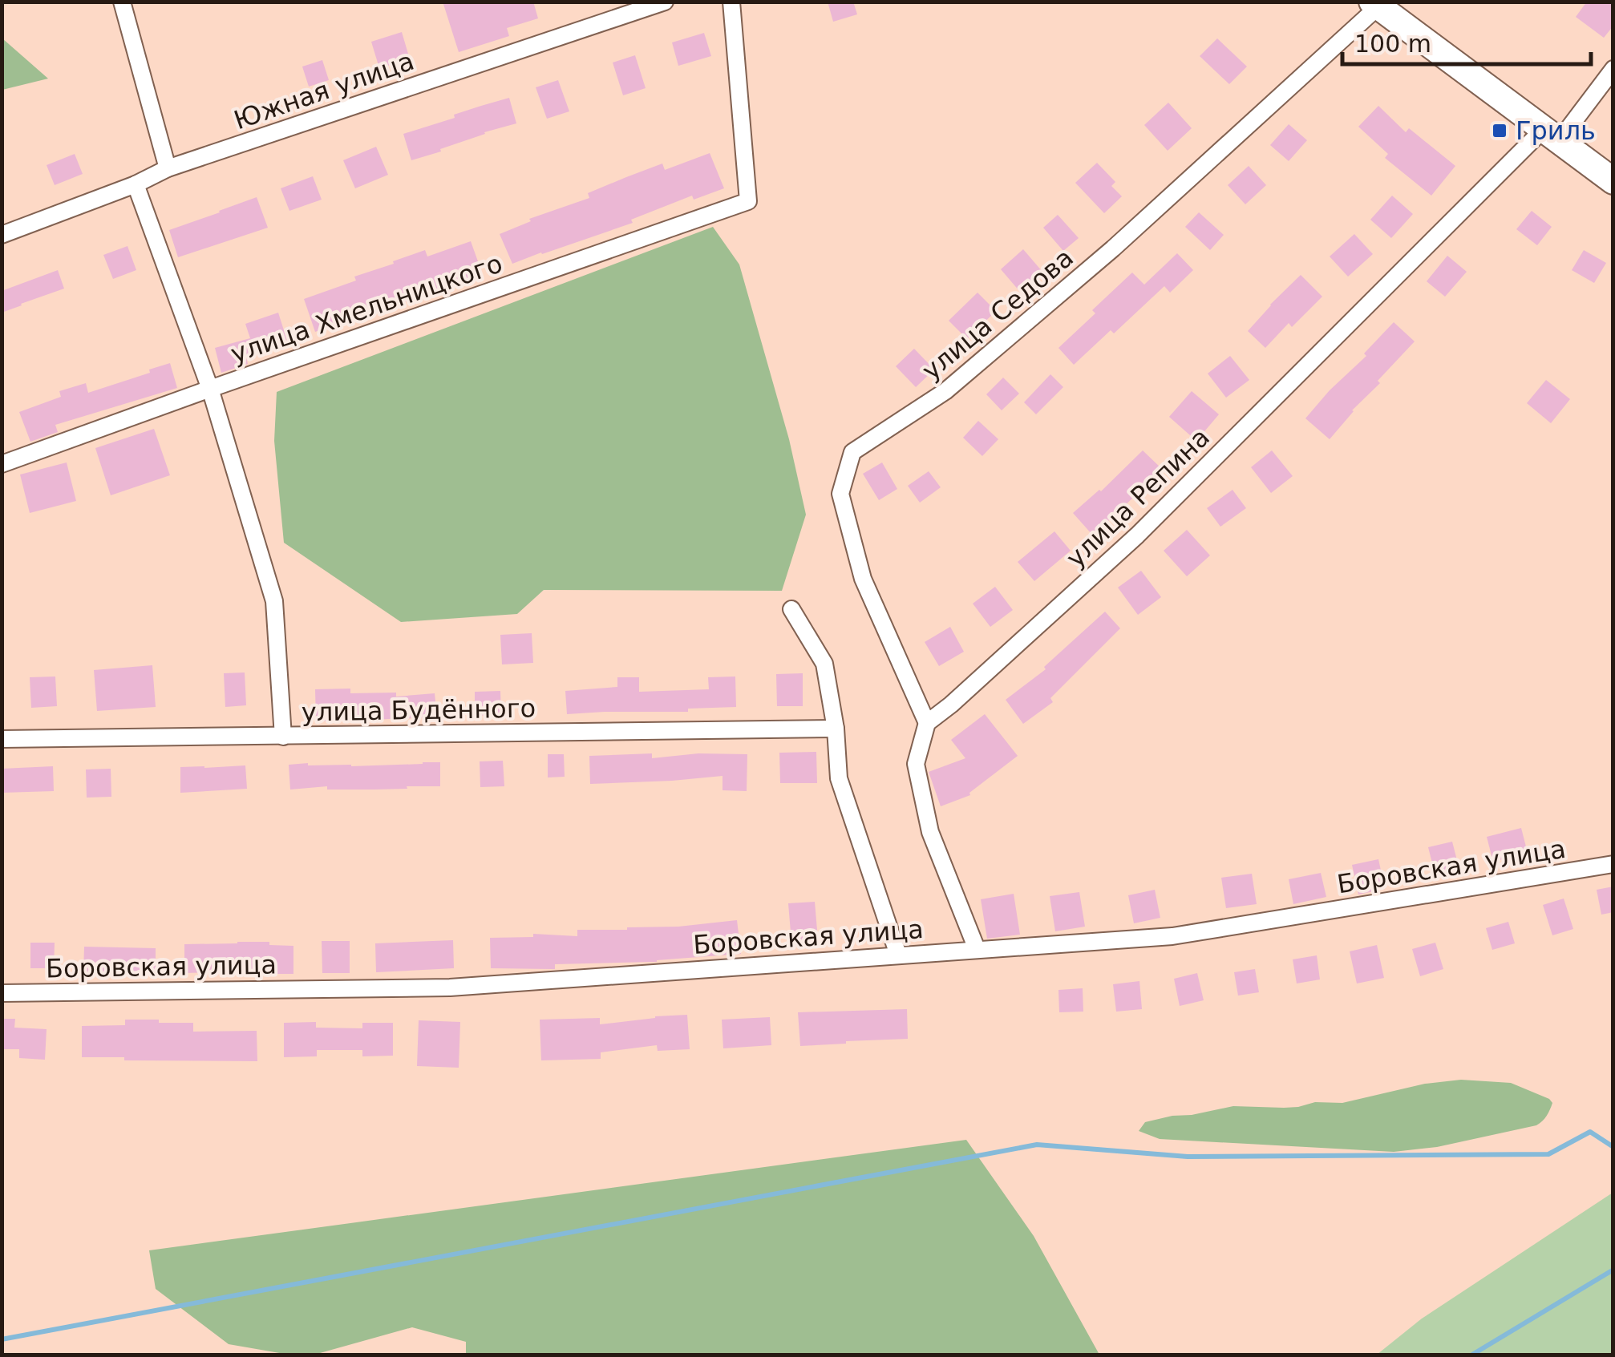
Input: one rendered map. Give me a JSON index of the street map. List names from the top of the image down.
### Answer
{
  "streets": {
    "street": [
      "Южная улица",
      "улица Хмельницкого",
      "улица Седова",
      "улица Репина",
      "улица Будённого",
      "Боровская улица"
    ]
  },
  "crossings": [
    ["улица Седова", "улица Репина"]
  ],
  "places": {
    "transit": ["Гриль"]
  },
  "scale_bar": "100 m"
}
